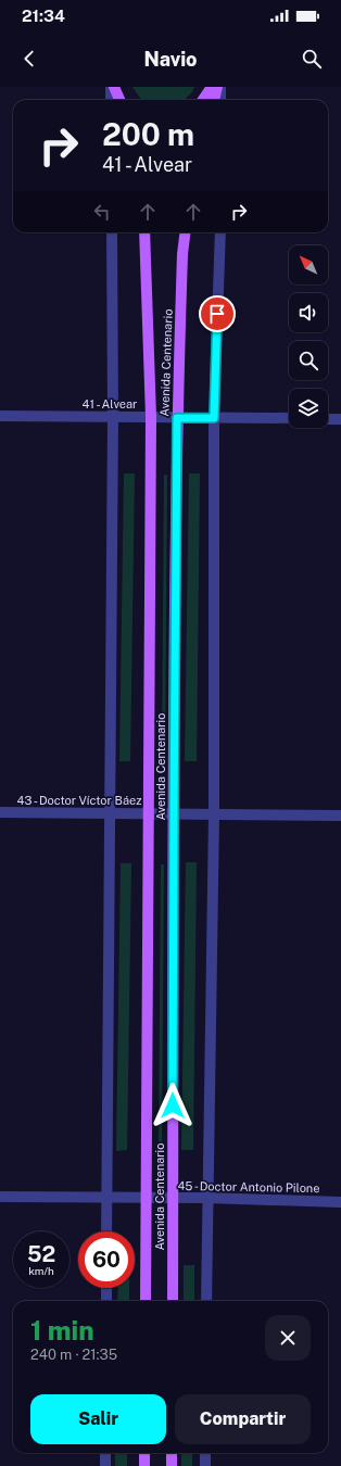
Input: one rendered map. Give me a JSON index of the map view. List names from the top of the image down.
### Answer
{
  "streets": {
    "main road": ["Avenida Centenario"],
    "street": ["41 - Alvear", "43 - Doctor Víctor Báez", "45 - Doctor Antonio Pilone"]
  },
  "crossings": [
    ["Avenida Centenario", "41 - Alvear"],
    ["Avenida Centenario", "43 - Doctor Víctor Báez"],
    ["Avenida Centenario", "45 - Doctor Antonio Pilone"]
  ],
  "north": "top left",
  "page": {
    "status": "21:34",
    "header": "Navio",
    "turn": ["200 m", "41 - Alvear"],
    "speed": "52 km/h",
    "limit": "60",
    "heading": ["1 min", "240 m · 21:35"],
    "buttons": ["Salir", "Compartir"]
  }
}
